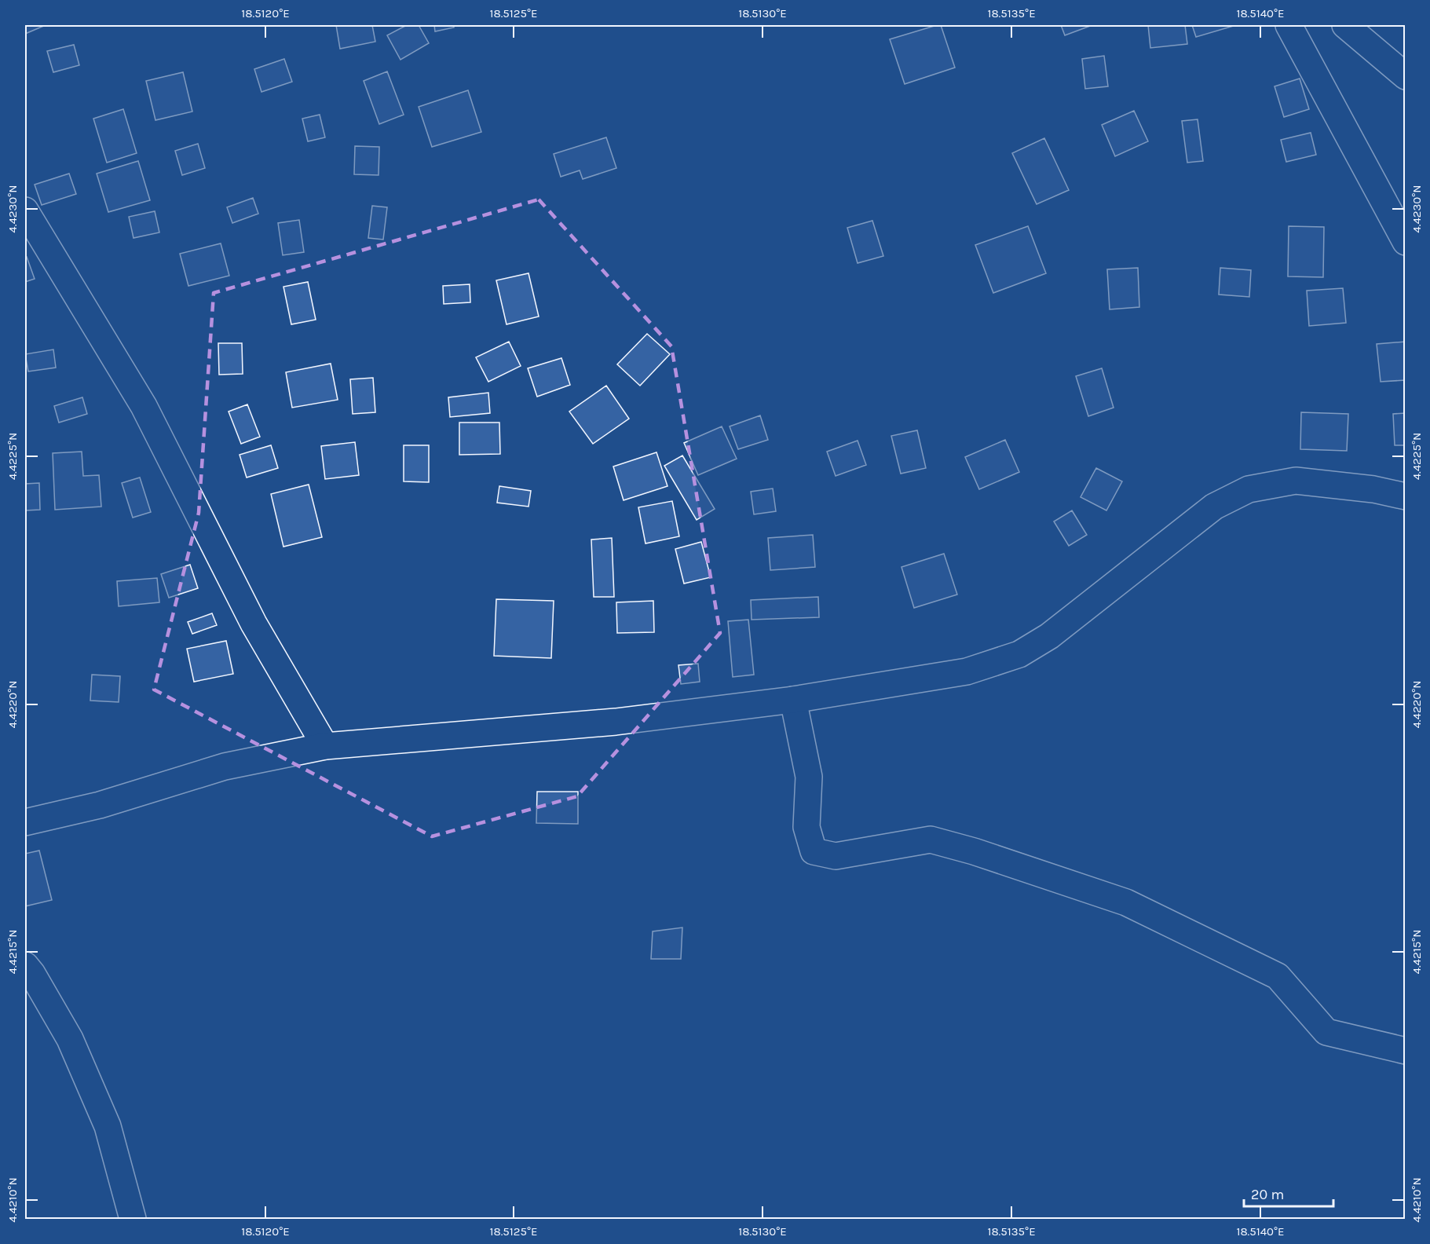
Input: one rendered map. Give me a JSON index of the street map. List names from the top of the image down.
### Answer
{
  "scale_bar": "20 m",
  "coordinates": [
    "18.5120°E",
    "18.5125°E",
    "18.5130°E",
    "18.5135°E",
    "18.5140°E",
    "4.4230°N",
    "4.4225°N",
    "4.4220°N",
    "4.4215°N",
    "4.4210°N"
  ]
}
